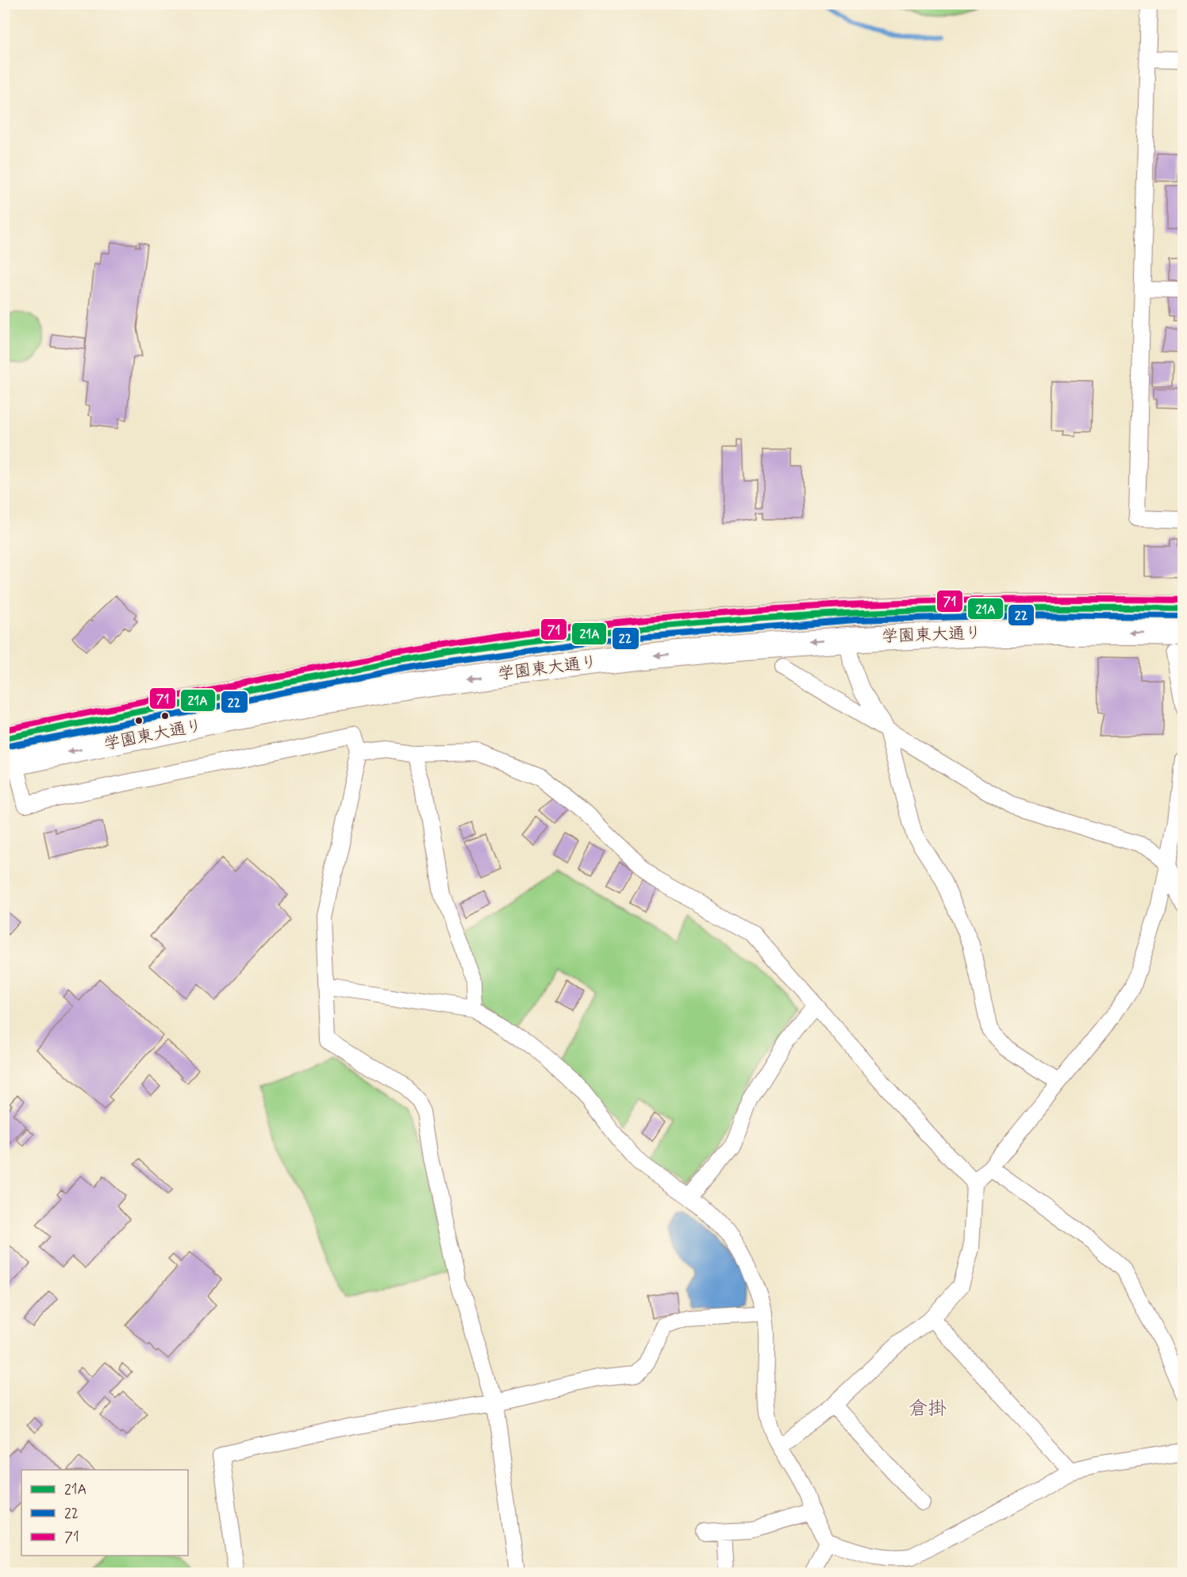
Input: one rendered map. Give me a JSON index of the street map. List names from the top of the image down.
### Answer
{
  "streets": {
    "main road": ["学園東大通り"]
  },
  "districts": ["倉掛"],
  "lines": ["transit line 71", "transit line 21A", "transit line 22"],
  "legend": ["21A", "22", "71"]
}
